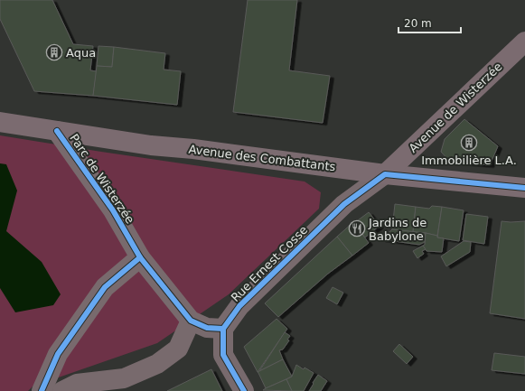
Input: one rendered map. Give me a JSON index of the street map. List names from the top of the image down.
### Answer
{
  "streets": {
    "main road": ["Avenue de Wisterzée", "Avenue des Combattants"],
    "street": ["Parc de Wisterzée", "Rue Ernest Cosse"]
  },
  "crossings": [
    ["Avenue de Wisterzée", "Avenue des Combattants"],
    ["Avenue de Wisterzée", "Rue Ernest Cosse"],
    ["Avenue des Combattants", "Parc de Wisterzée"],
    ["Avenue des Combattants", "Rue Ernest Cosse"],
    ["Parc de Wisterzée", "Rue Ernest Cosse"]
  ],
  "places": {
    "building": ["Aqua", "Immobilière L.A."],
    "restaurant": ["Jardins de Babylone"]
  },
  "scale_bar": "20 m"
}
